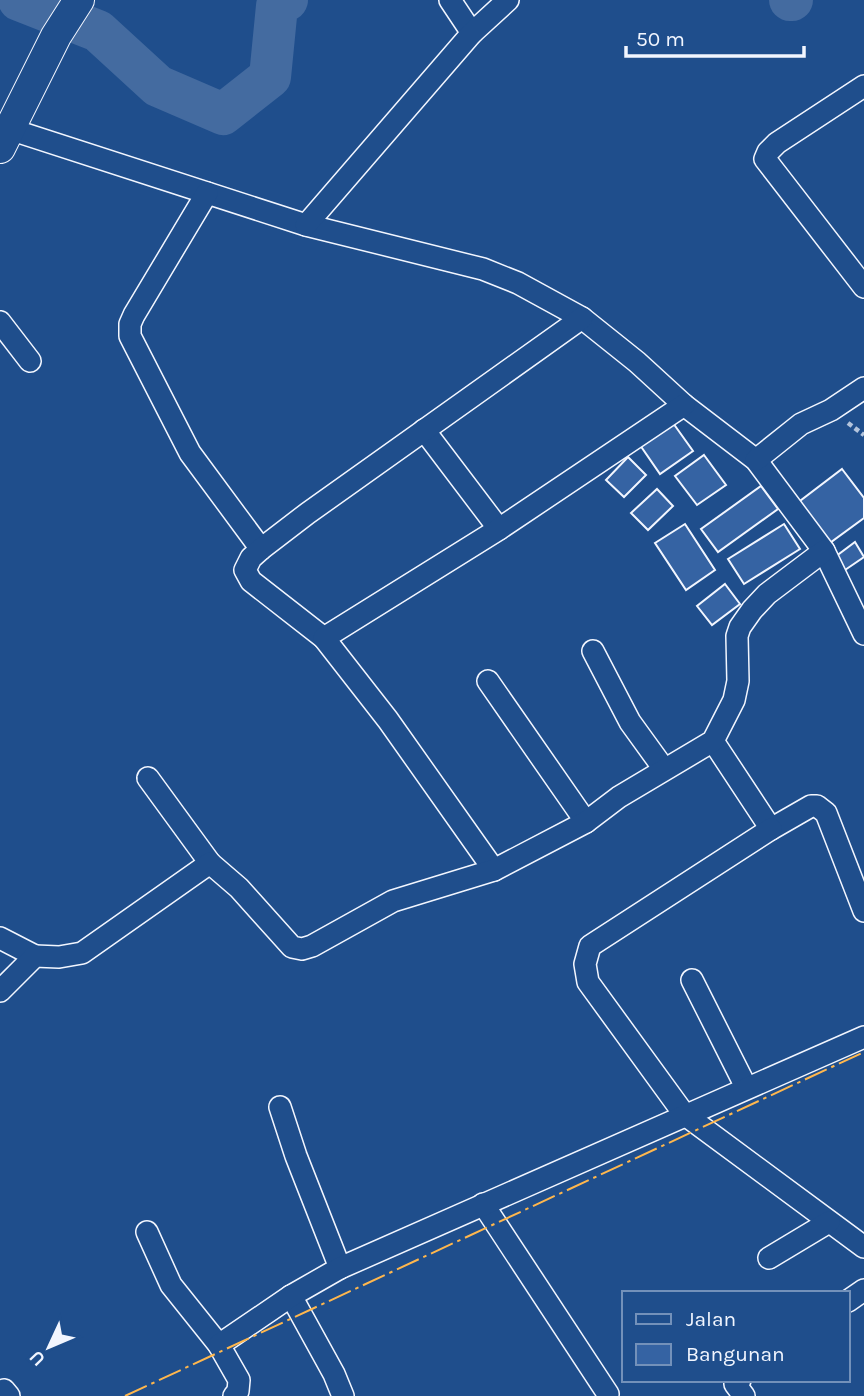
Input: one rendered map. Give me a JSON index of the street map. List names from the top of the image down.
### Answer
{
  "legend": ["Jalan", "Bangunan"],
  "scale_bar": "50 m",
  "north": "bottom left"
}
